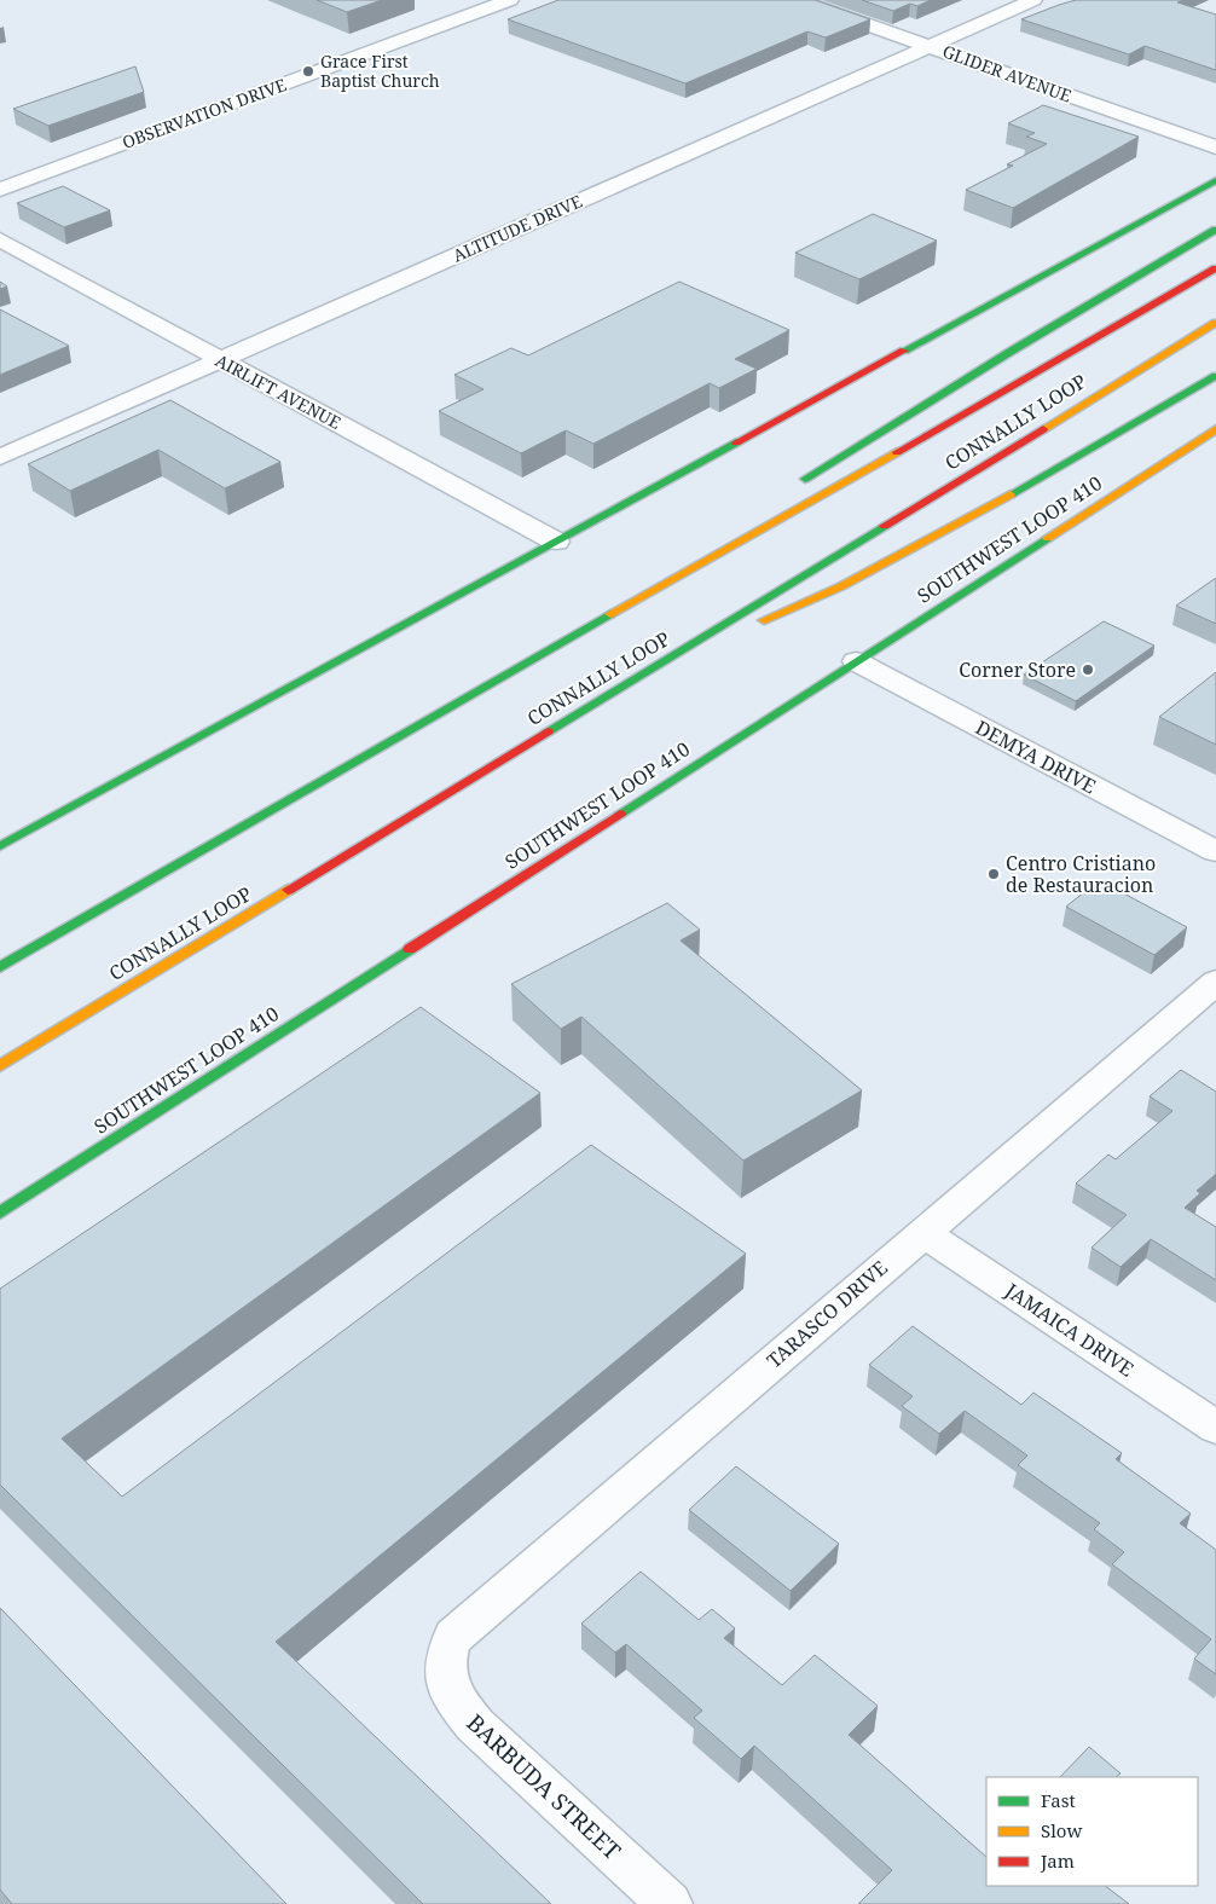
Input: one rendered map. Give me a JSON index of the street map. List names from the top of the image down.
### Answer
{
  "streets": {
    "main road": ["CONNALLY LOOP", "SOUTHWEST LOOP 410"],
    "street": [
      "GLIDER AVENUE",
      "OBSERVATION DRIVE",
      "ALTITUDE DRIVE",
      "AIRLIFT AVENUE",
      "DEMYA DRIVE",
      "TARASCO DRIVE",
      "JAMAICA DRIVE",
      "BARBUDA STREET"
    ]
  },
  "crossings": [
    ["GLIDER AVENUE", "ALTITUDE DRIVE"],
    ["ALTITUDE DRIVE", "AIRLIFT AVENUE"],
    ["SOUTHWEST LOOP 410", "DEMYA DRIVE"],
    ["TARASCO DRIVE", "JAMAICA DRIVE"],
    ["TARASCO DRIVE", "BARBUDA STREET"]
  ],
  "places": ["Grace First Baptist Church", "Corner Store", "Centro Cristiano de Restauracion"],
  "legend": ["Fast", "Slow", "Jam"]
}
